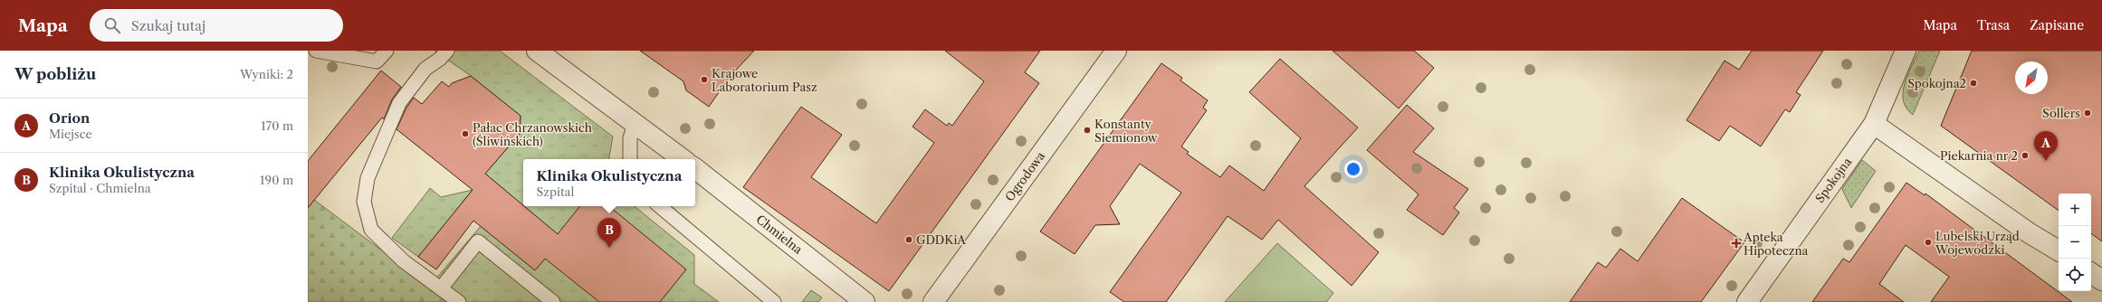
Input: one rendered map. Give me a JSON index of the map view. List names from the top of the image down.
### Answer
{
  "streets": {
    "street": ["Ogrodowa", "Spokojna", "Chmielna"]
  },
  "places": {
    "other": [
      "Krajowe Laboratorium Pasz",
      "Spokojna2",
      "Sollers",
      "Konstanty Siemionow",
      "Pałac Chrzanowskich (Śliwińskich)",
      "Piekarnia nr 2",
      "GDDKiA",
      "Lubelski Urząd Wojewódzki"
    ],
    "health": ["Apteka Hipoteczna"]
  },
  "north": "bottom left",
  "page": {
    "header": "Mapa",
    "search": "Szukaj tutaj",
    "nav": ["Mapa", "Trasa", "Zapisane"],
    "heading": ["W pobliżu", "Wyniki: 2"],
    "list": [
      {
        "mark": "A",
        "name": "Orion",
        "note": "Miejsce",
        "value": "170 m"
      },
      {
        "mark": "B",
        "name": "Klinika Okulistyczna",
        "note": "Szpital · Chmielna",
        "value": "190 m"
      }
    ],
    "pins": ["A", "B"],
    "popup": ["Klinika Okulistyczna", "Szpital"],
    "map_buttons": ["+", "−"]
  }
}
